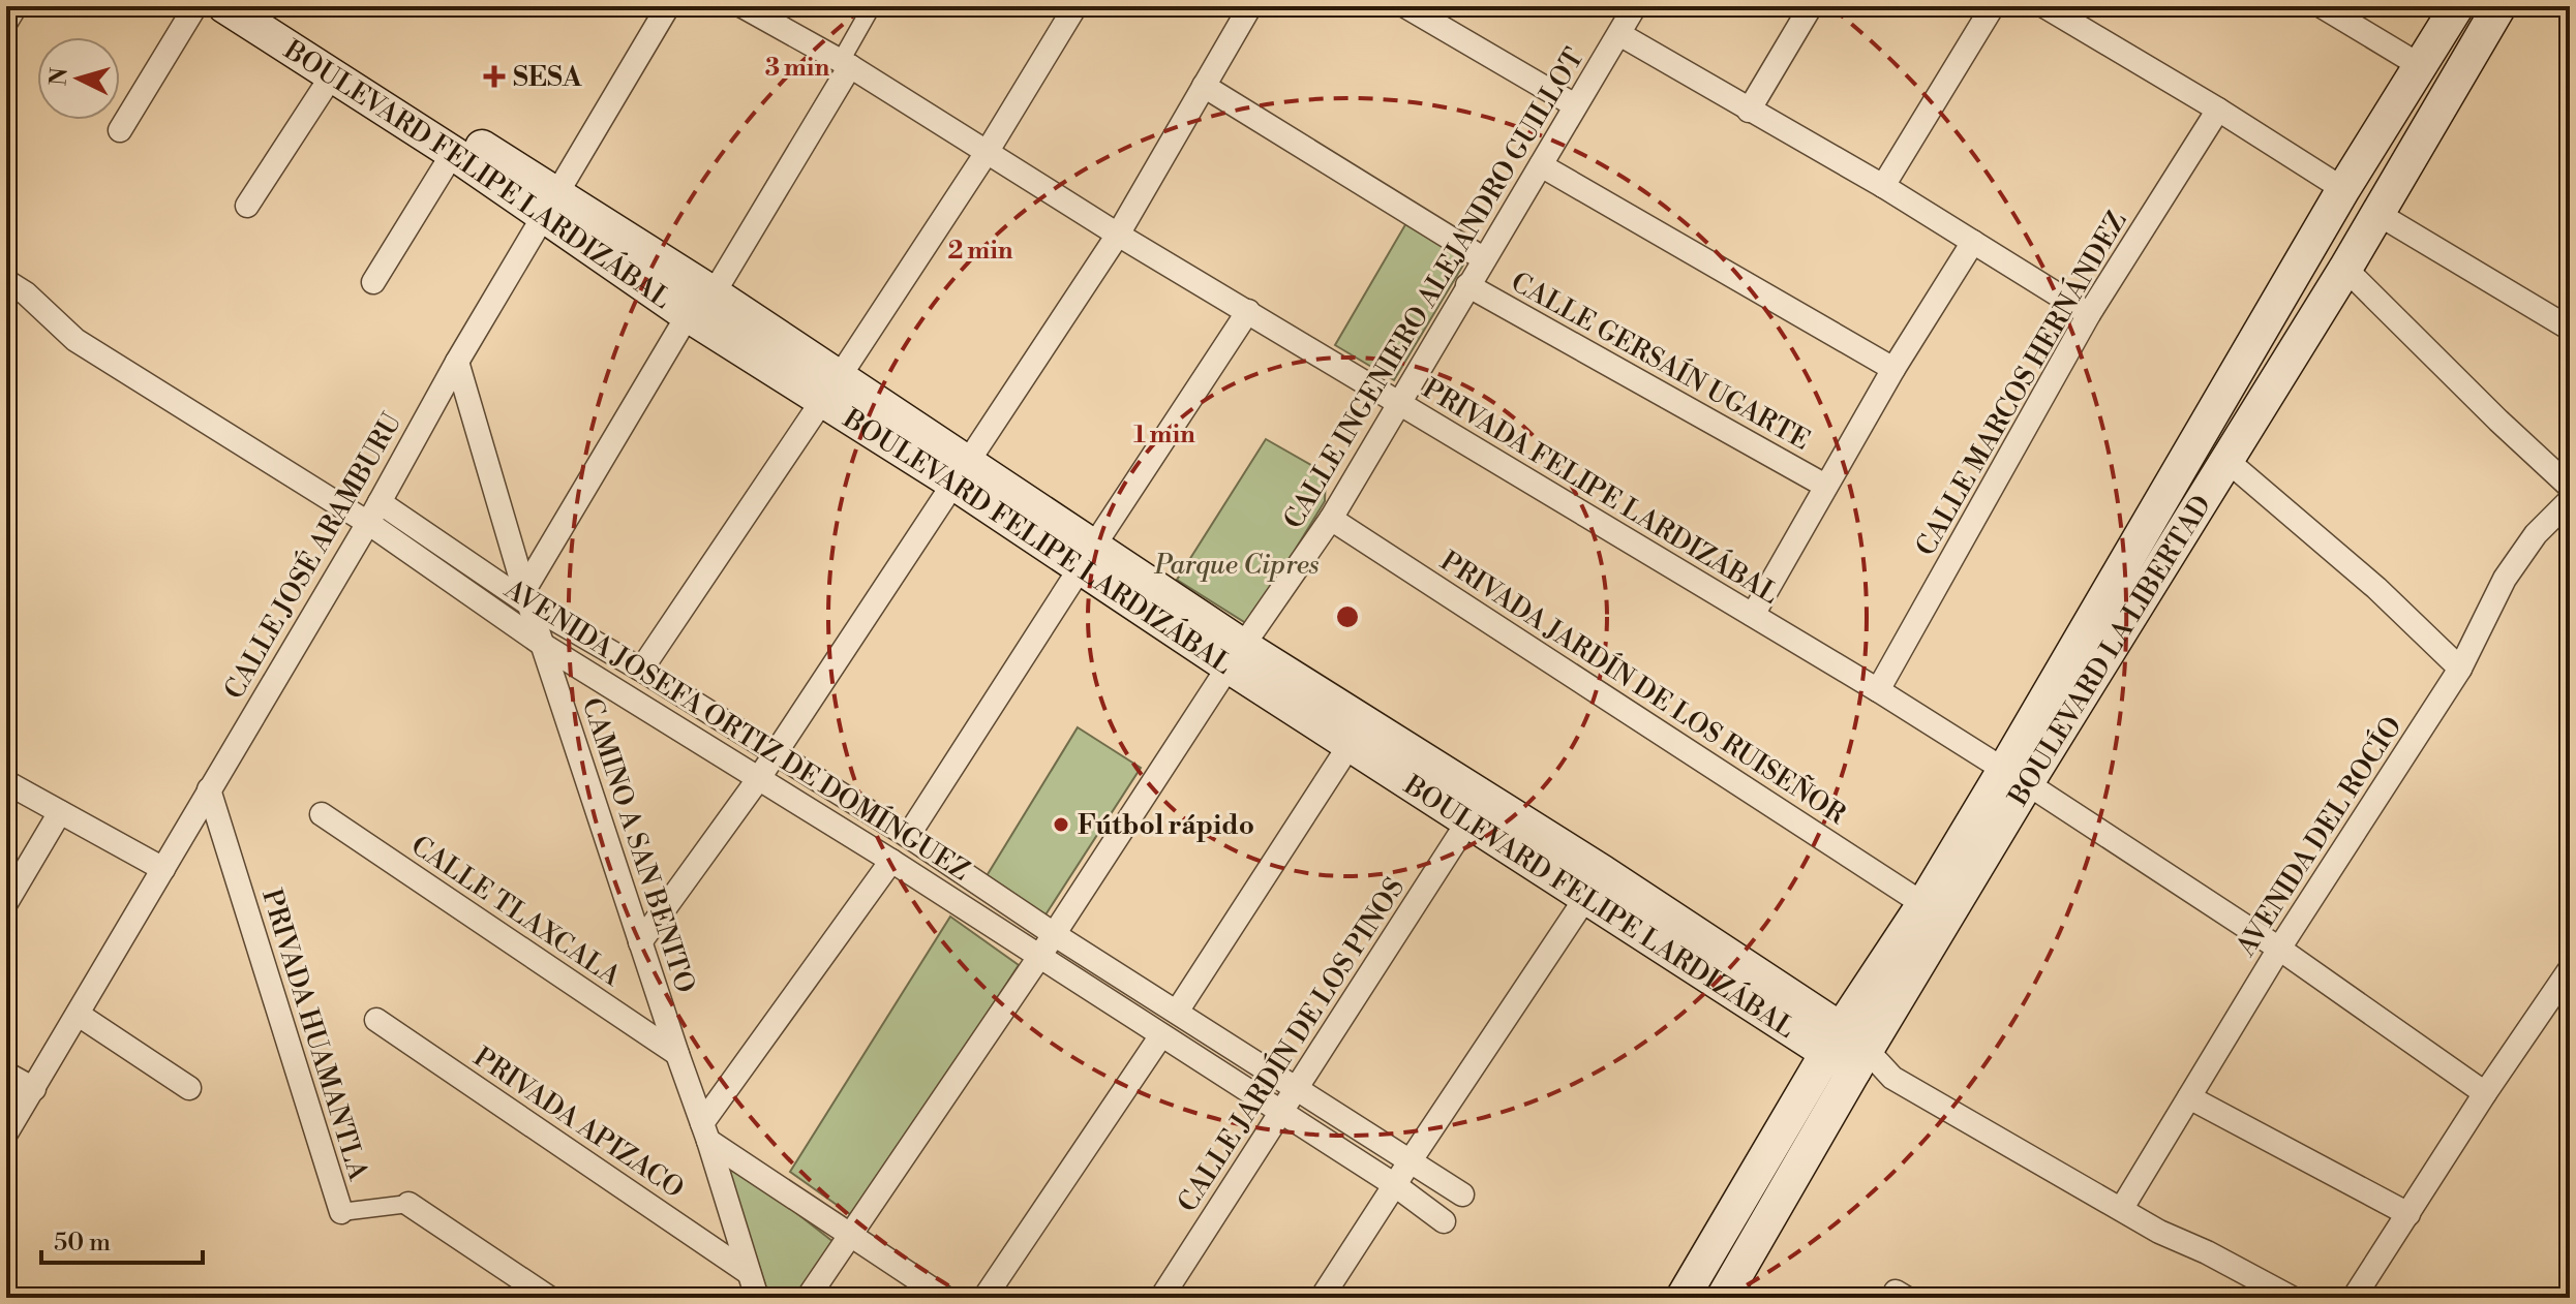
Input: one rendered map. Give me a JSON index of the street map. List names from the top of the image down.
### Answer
{
  "streets": {
    "main road": ["BOULEVARD FELIPE LARDIZÁBAL", "BOULEVARD LA LIBERTAD"],
    "street": [
      "CALLE INGENIERO ALEJANDRO GUILLOT",
      "CALLE GERSAÍN UGARTE",
      "CALLE MARCOS HERNÁNDEZ",
      "PRIVADA FELIPE LARDIZÁBAL",
      "CALLE JOSÉ ARAMBURU",
      "PRIVADA JARDÍN DE LOS RUISEÑOR",
      "AVENIDA JOSEFA ORTIZ DE DOMÍNGUEZ",
      "AVENIDA DEL ROCÍO",
      "CAMINO A SAN BENITO",
      "CALLE TLAXCALA",
      "PRIVADA HUAMANTLA",
      "CALLE JARDÍN DE LOS PINOS",
      "PRIVADA APIZACO"
    ]
  },
  "crossings": [
    ["BOULEVARD FELIPE LARDIZÁBAL", "CALLE INGENIERO ALEJANDRO GUILLOT"],
    ["BOULEVARD FELIPE LARDIZÁBAL", "CALLE JOSÉ ARAMBURU"],
    ["BOULEVARD FELIPE LARDIZÁBAL", "BOULEVARD LA LIBERTAD"],
    ["BOULEVARD FELIPE LARDIZÁBAL", "CALLE JARDÍN DE LOS PINOS"],
    ["CALLE INGENIERO ALEJANDRO GUILLOT", "CALLE GERSAÍN UGARTE"],
    ["CALLE INGENIERO ALEJANDRO GUILLOT", "PRIVADA FELIPE LARDIZÁBAL"],
    ["CALLE INGENIERO ALEJANDRO GUILLOT", "PRIVADA JARDÍN DE LOS RUISEÑOR"],
    ["CALLE INGENIERO ALEJANDRO GUILLOT", "AVENIDA JOSEFA ORTIZ DE DOMÍNGUEZ"],
    ["CALLE MARCOS HERNÁNDEZ", "PRIVADA FELIPE LARDIZÁBAL"],
    ["PRIVADA FELIPE LARDIZÁBAL", "BOULEVARD LA LIBERTAD"],
    ["PRIVADA FELIPE LARDIZÁBAL", "AVENIDA DEL ROCÍO"],
    ["CALLE JOSÉ ARAMBURU", "AVENIDA JOSEFA ORTIZ DE DOMÍNGUEZ"],
    ["CALLE JOSÉ ARAMBURU", "CAMINO A SAN BENITO"],
    ["CALLE JOSÉ ARAMBURU", "PRIVADA HUAMANTLA"],
    ["BOULEVARD LA LIBERTAD", "PRIVADA JARDÍN DE LOS RUISEÑOR"],
    ["AVENIDA JOSEFA ORTIZ DE DOMÍNGUEZ", "CAMINO A SAN BENITO"],
    ["AVENIDA JOSEFA ORTIZ DE DOMÍNGUEZ", "CALLE JARDÍN DE LOS PINOS"],
    ["CAMINO A SAN BENITO", "CALLE TLAXCALA"],
    ["CAMINO A SAN BENITO", "PRIVADA APIZACO"]
  ],
  "parks": ["Parque Cipres"],
  "places": {
    "health": ["SESA"],
    "other": ["Fútbol rápido"]
  },
  "scale_bar": "50 m",
  "north": "left",
  "rings": ["3 min", "2 min", "1 min"]
}
